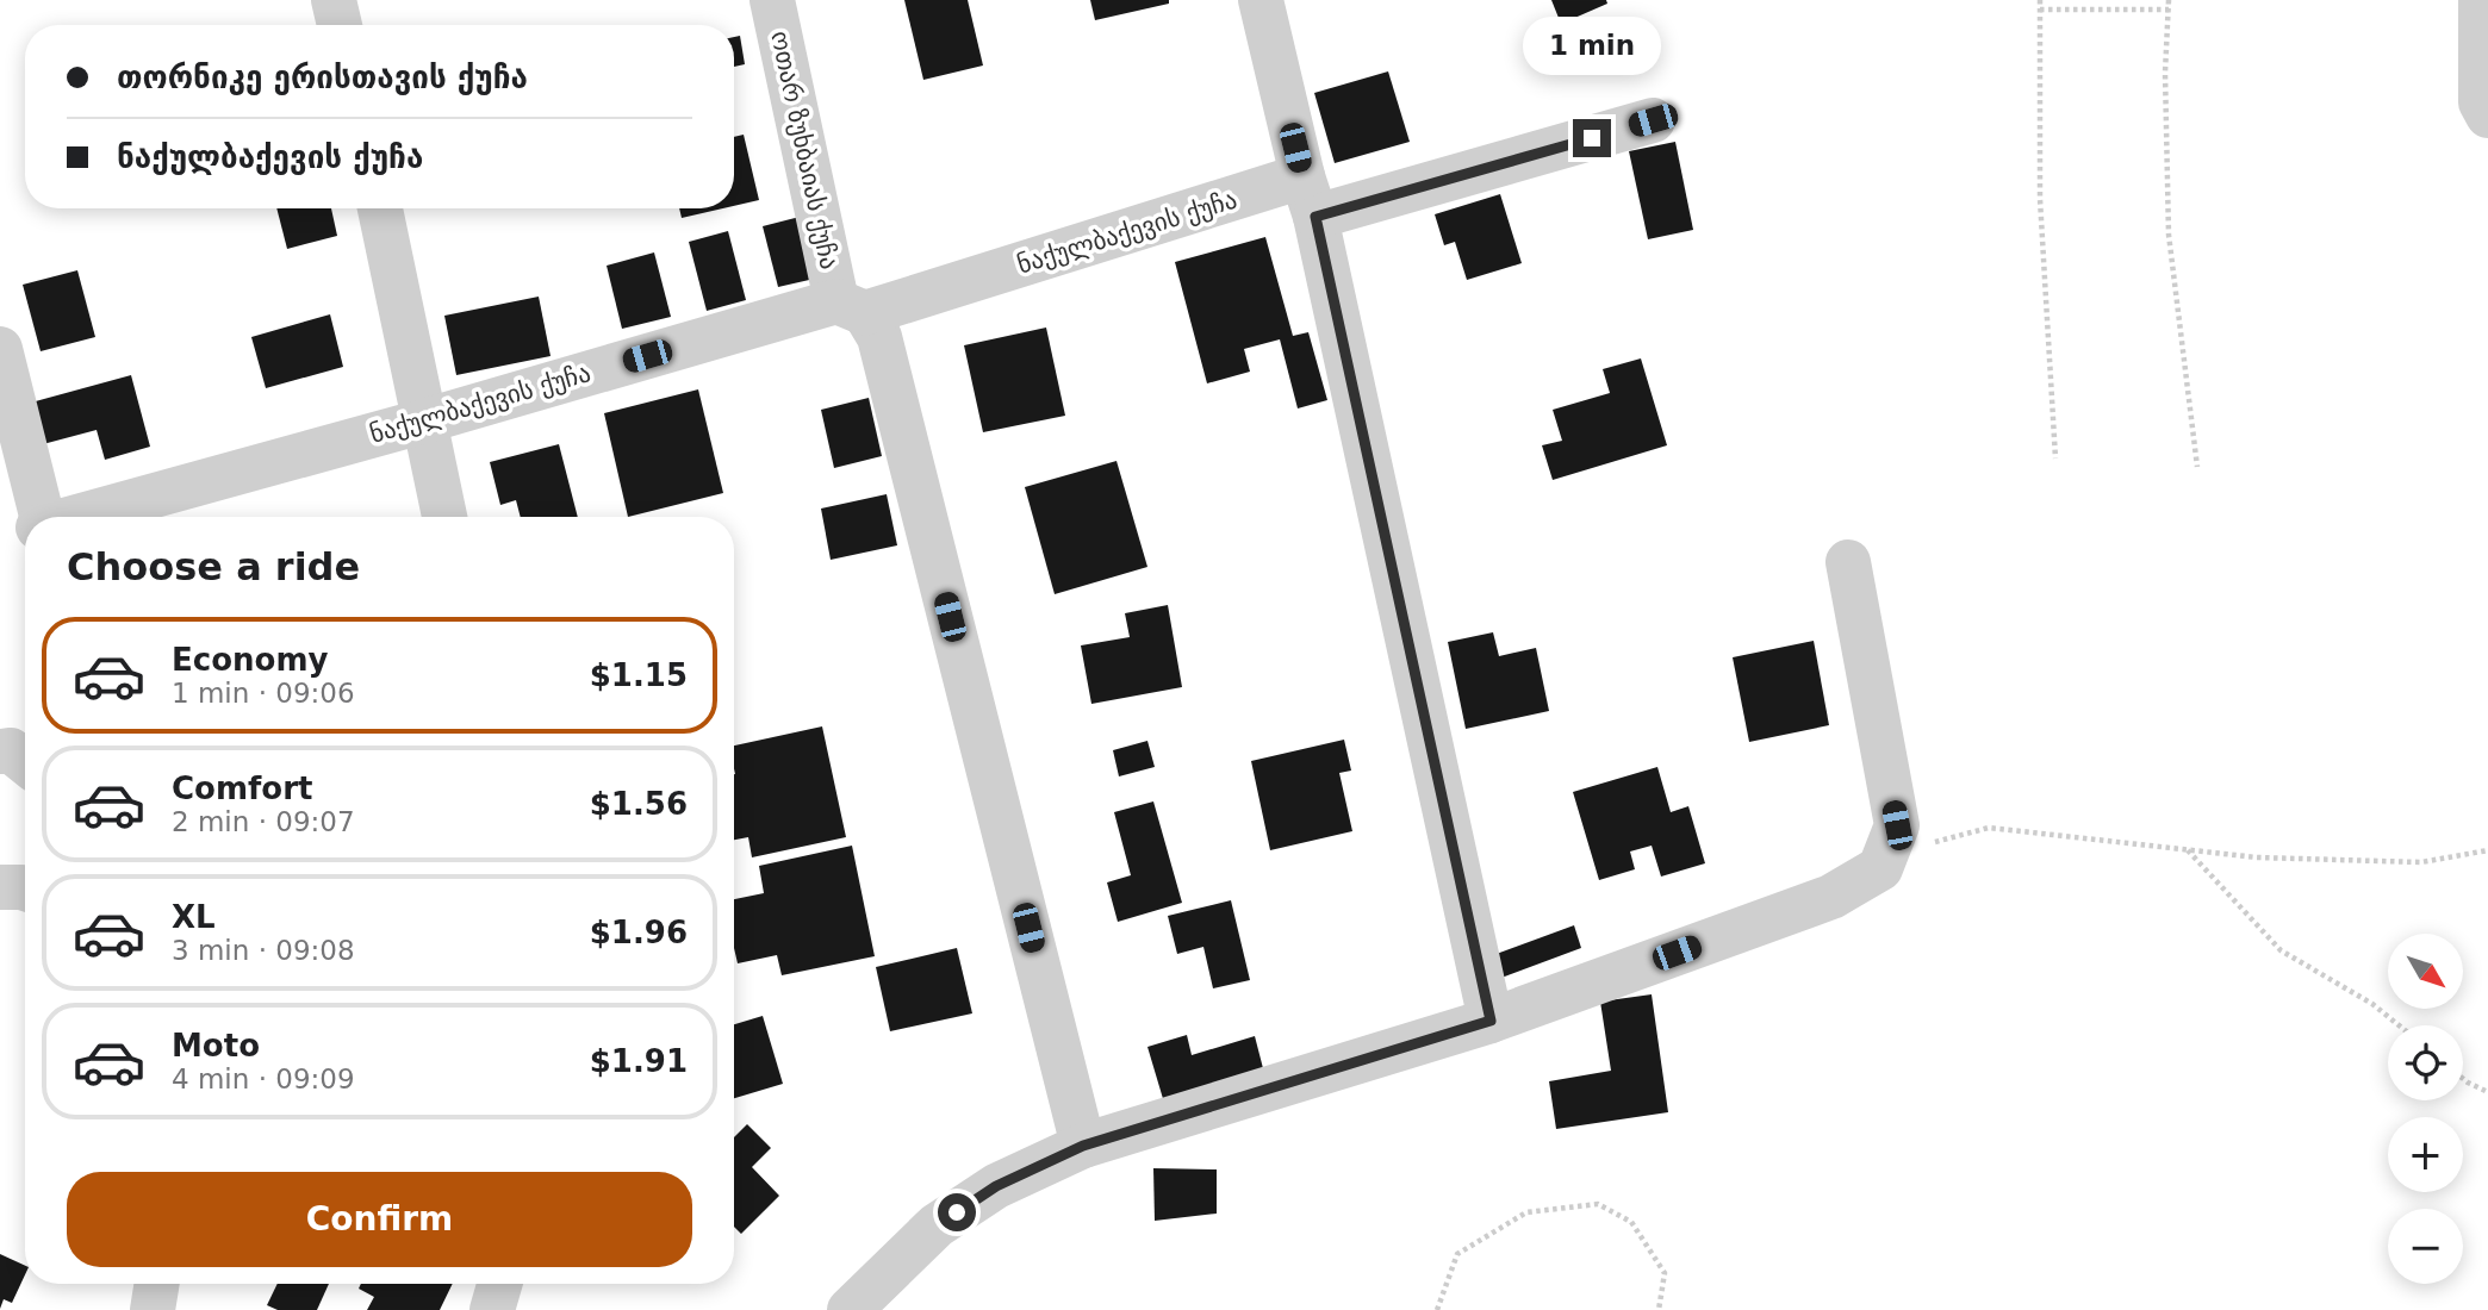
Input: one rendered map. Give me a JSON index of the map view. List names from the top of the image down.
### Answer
{
  "streets": {
    "street": ["ოთარ ზუხბაიას ქუჩა", "ნაქულბაქევის ქუჩა"]
  },
  "crossings": [
    ["ოთარ ზუხბაიას ქუჩა", "ნაქულბაქევის ქუჩა"]
  ],
  "north": "bottom right",
  "page": {
    "bubble": "1 min",
    "banner": ["თორნიკე ერისთავის ქუჩა", "ნაქულბაქევის ქუჩა"],
    "heading": "Choose a ride",
    "list": [
      {
        "name": "Economy",
        "note": "1 min · 09:06",
        "value": "$1.15"
      },
      {
        "name": "Comfort",
        "note": "2 min · 09:07",
        "value": "$1.56"
      },
      {
        "name": "XL",
        "note": "3 min · 09:08",
        "value": "$1.96"
      },
      {
        "name": "Moto",
        "note": "4 min · 09:09",
        "value": "$1.91"
      }
    ],
    "map_buttons": ["+", "−"],
    "buttons": "Confirm"
  }
}
